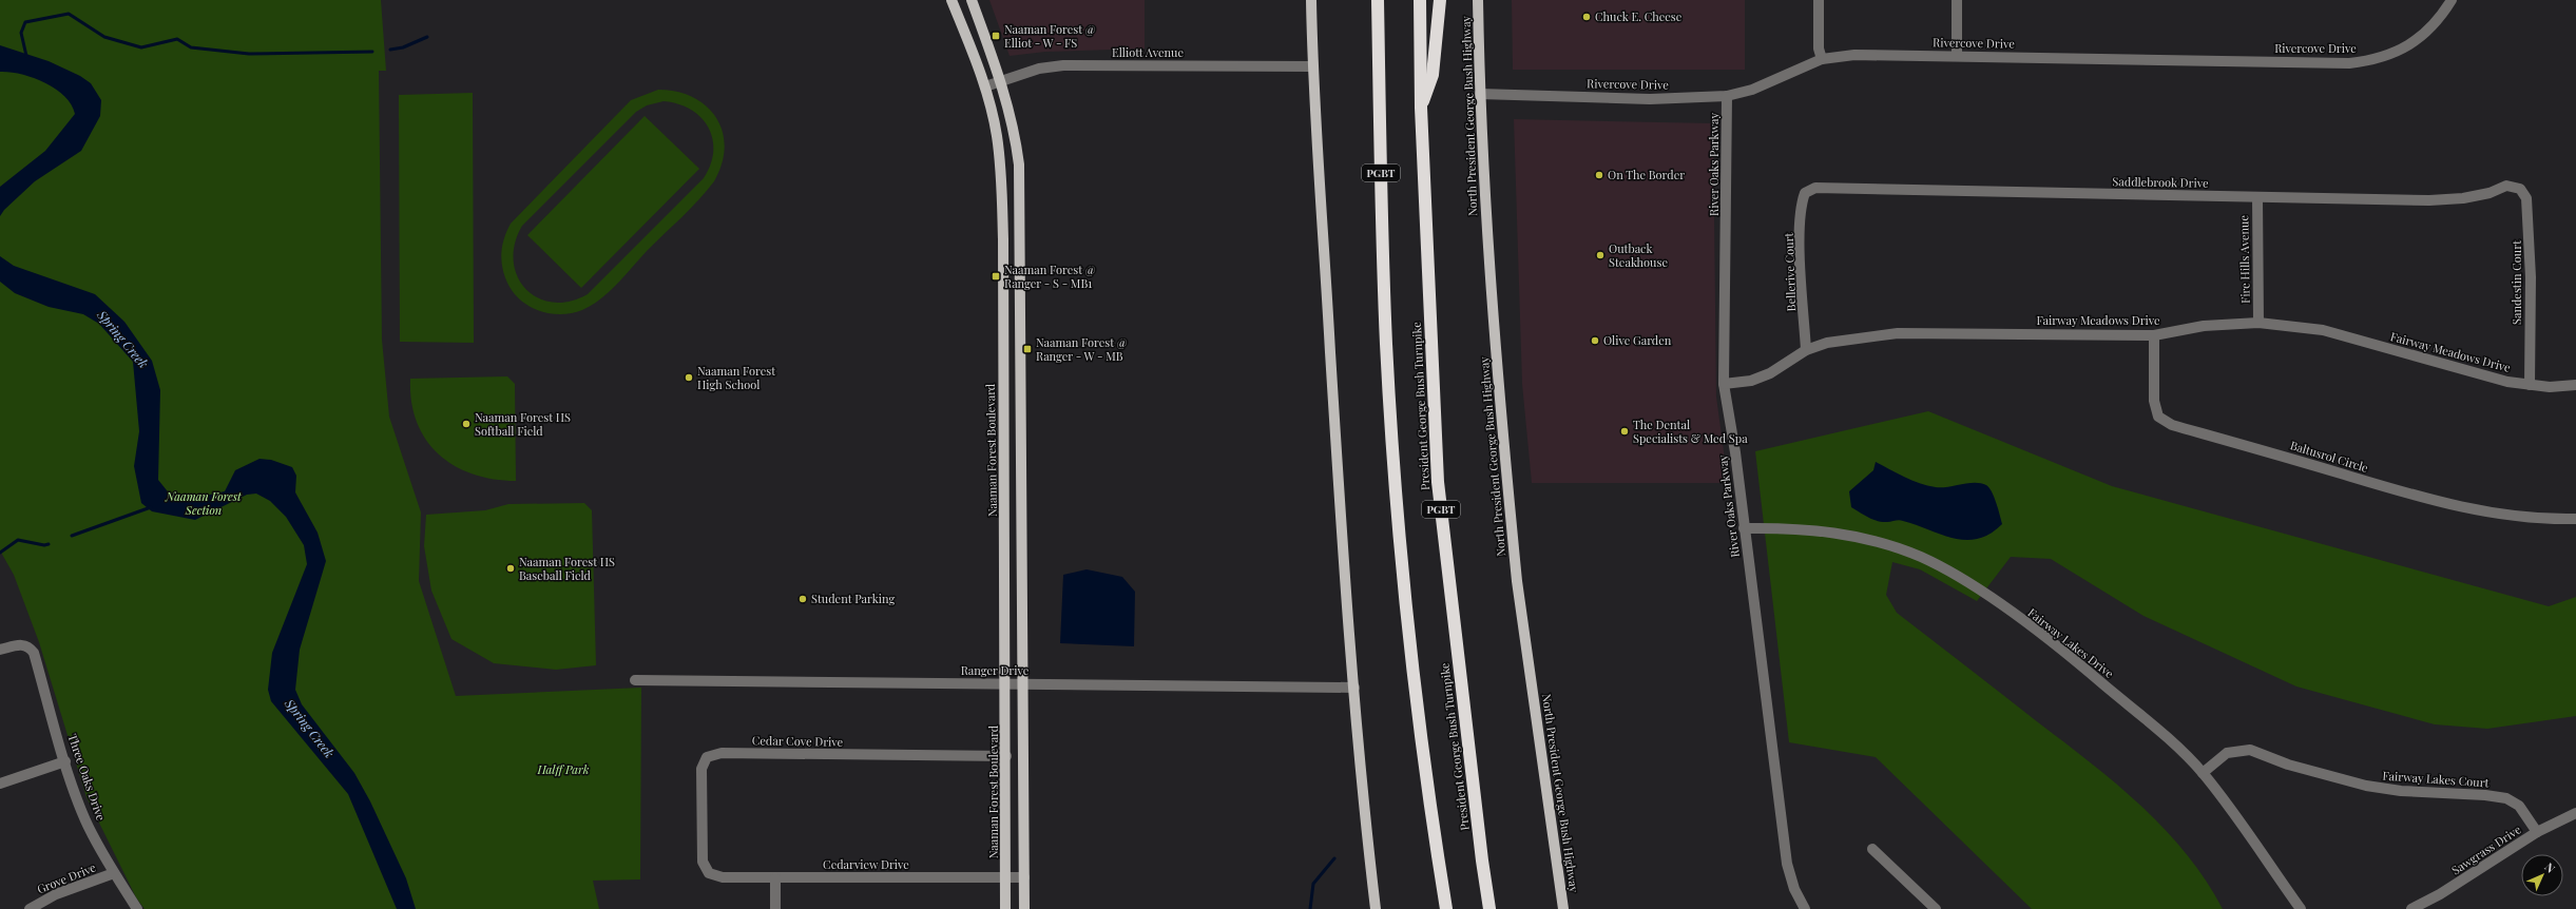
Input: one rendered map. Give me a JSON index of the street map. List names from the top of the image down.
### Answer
{
  "streets": {
    "highway": ["PGBT", "President George Bush Turnpike"],
    "main road": ["North President George Bush Highway", "Naaman Forest Boulevard"],
    "street": [
      "Rivercove Drive",
      "Elliott Avenue",
      "River Oaks Parkway",
      "Saddlebrook Drive",
      "Fire Hills Avenue",
      "Bellerive Court",
      "Sandestin Court",
      "Fairway Meadows Drive",
      "Baltusrol Circle",
      "Fairway Lakes Drive",
      "Ranger Drive",
      "Cedar Cove Drive",
      "Three Oaks Drive",
      "Fairway Lakes Court",
      "Sawgrass Drive",
      "Cedarview Drive",
      "Grove Drive"
    ]
  },
  "crossings": [
    ["Rivercove Drive", "North President George Bush Highway"],
    ["Rivercove Drive", "River Oaks Parkway"],
    ["Elliott Avenue", "Naaman Forest Boulevard"],
    ["River Oaks Parkway", "Fairway Meadows Drive"],
    ["River Oaks Parkway", "Fairway Lakes Drive"],
    ["Saddlebrook Drive", "Fire Hills Avenue"],
    ["Saddlebrook Drive", "Bellerive Court"],
    ["Saddlebrook Drive", "Sandestin Court"],
    ["Fire Hills Avenue", "Fairway Meadows Drive"],
    ["Bellerive Court", "Fairway Meadows Drive"],
    ["Sandestin Court", "Fairway Meadows Drive"],
    ["Fairway Meadows Drive", "Baltusrol Circle"],
    ["Naaman Forest Boulevard", "Ranger Drive"],
    ["Naaman Forest Boulevard", "Cedar Cove Drive"],
    ["Naaman Forest Boulevard", "Cedarview Drive"],
    ["Fairway Lakes Drive", "Fairway Lakes Court"],
    ["Cedar Cove Drive", "Cedarview Drive"],
    ["Three Oaks Drive", "Grove Drive"],
    ["Fairway Lakes Court", "Sawgrass Drive"]
  ],
  "water": ["Spring Creek"],
  "parks": ["Naaman Forest Section", "Halff Park"],
  "places": {
    "other": [
      "Chuck E. Cheese",
      "On The Border",
      "Outback Steakhouse",
      "Olive Garden",
      "Naaman Forest High School",
      "Naaman Forest HS Softball Field",
      "The Dental Specialists & Med Spa",
      "Naaman Forest HS Baseball Field",
      "Student Parking"
    ],
    "transit": ["Naaman Forest @ Elliot - W - FS", "Naaman Forest @ Ranger - S - MB1", "Naaman Forest @ Ranger - W - MB"]
  },
  "north": "top right"
}
